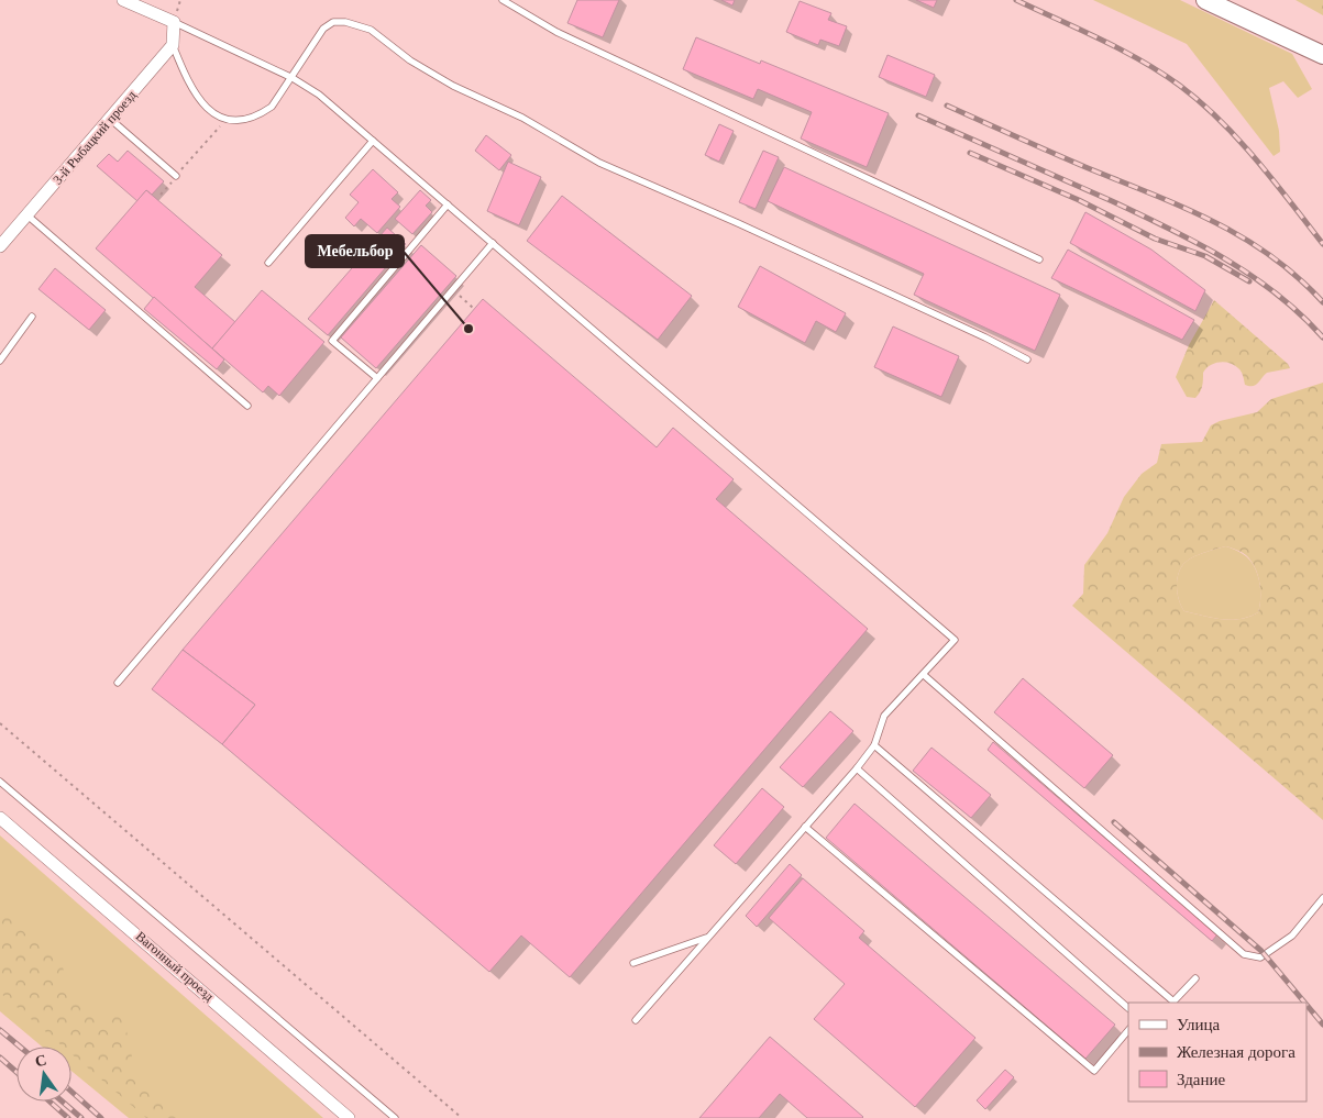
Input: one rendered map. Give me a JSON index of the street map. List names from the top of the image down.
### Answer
{
  "streets": {
    "street": ["3-й Рыбацкий проезд", "Вагонный проезд"]
  },
  "places": ["Мебельбор"],
  "legend": ["Улица", "Железная дорога", "Здание"],
  "north": "top"
}
